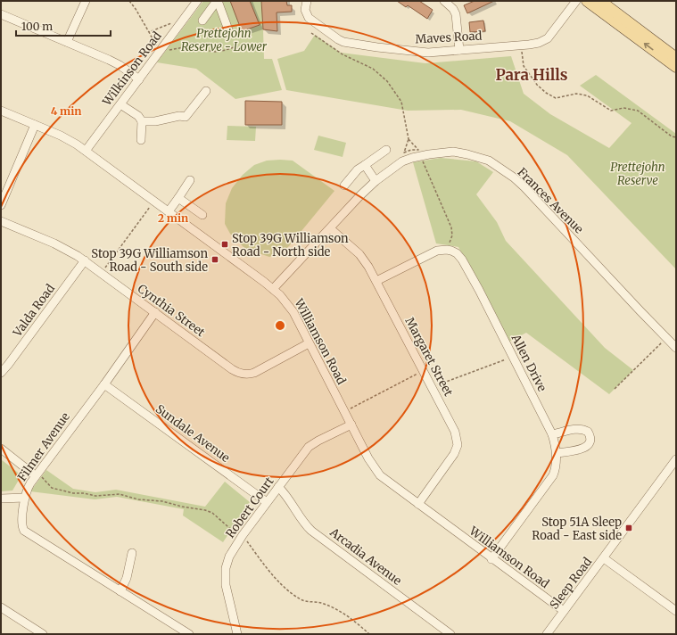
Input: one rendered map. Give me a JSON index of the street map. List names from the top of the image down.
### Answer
{
  "streets": {
    "street": [
      "Maves Road",
      "Wilkinson Road",
      "Frances Avenue",
      "Valda Road",
      "Cynthia Street",
      "Williamson Road",
      "Margaret Street",
      "Allen Drive",
      "Sundale Avenue",
      "Filmer Avenue",
      "Robert Court",
      "Arcadia Avenue",
      "Sleep Road"
    ]
  },
  "crossings": [
    ["Wilkinson Road", "Williamson Road"],
    ["Frances Avenue", "Williamson Road"],
    ["Frances Avenue", "Margaret Street"],
    ["Valda Road", "Cynthia Street"],
    ["Cynthia Street", "Williamson Road"],
    ["Cynthia Street", "Filmer Avenue"],
    ["Williamson Road", "Margaret Street"],
    ["Williamson Road", "Allen Drive"],
    ["Williamson Road", "Robert Court"],
    ["Williamson Road", "Sleep Road"],
    ["Margaret Street", "Allen Drive"],
    ["Sundale Avenue", "Filmer Avenue"],
    ["Sundale Avenue", "Robert Court"],
    ["Robert Court", "Arcadia Avenue"]
  ],
  "districts": ["Para Hills"],
  "parks": ["Prettejohn Reserve - Lower", "Prettejohn Reserve"],
  "places": {
    "transit": ["Stop 39G Williamson Road - North side", "Stop 39G Williamson Road - South side", "Stop 51A Sleep Road - East side"]
  },
  "scale_bar": "100 m",
  "rings": ["4 min", "2 min"]
}
